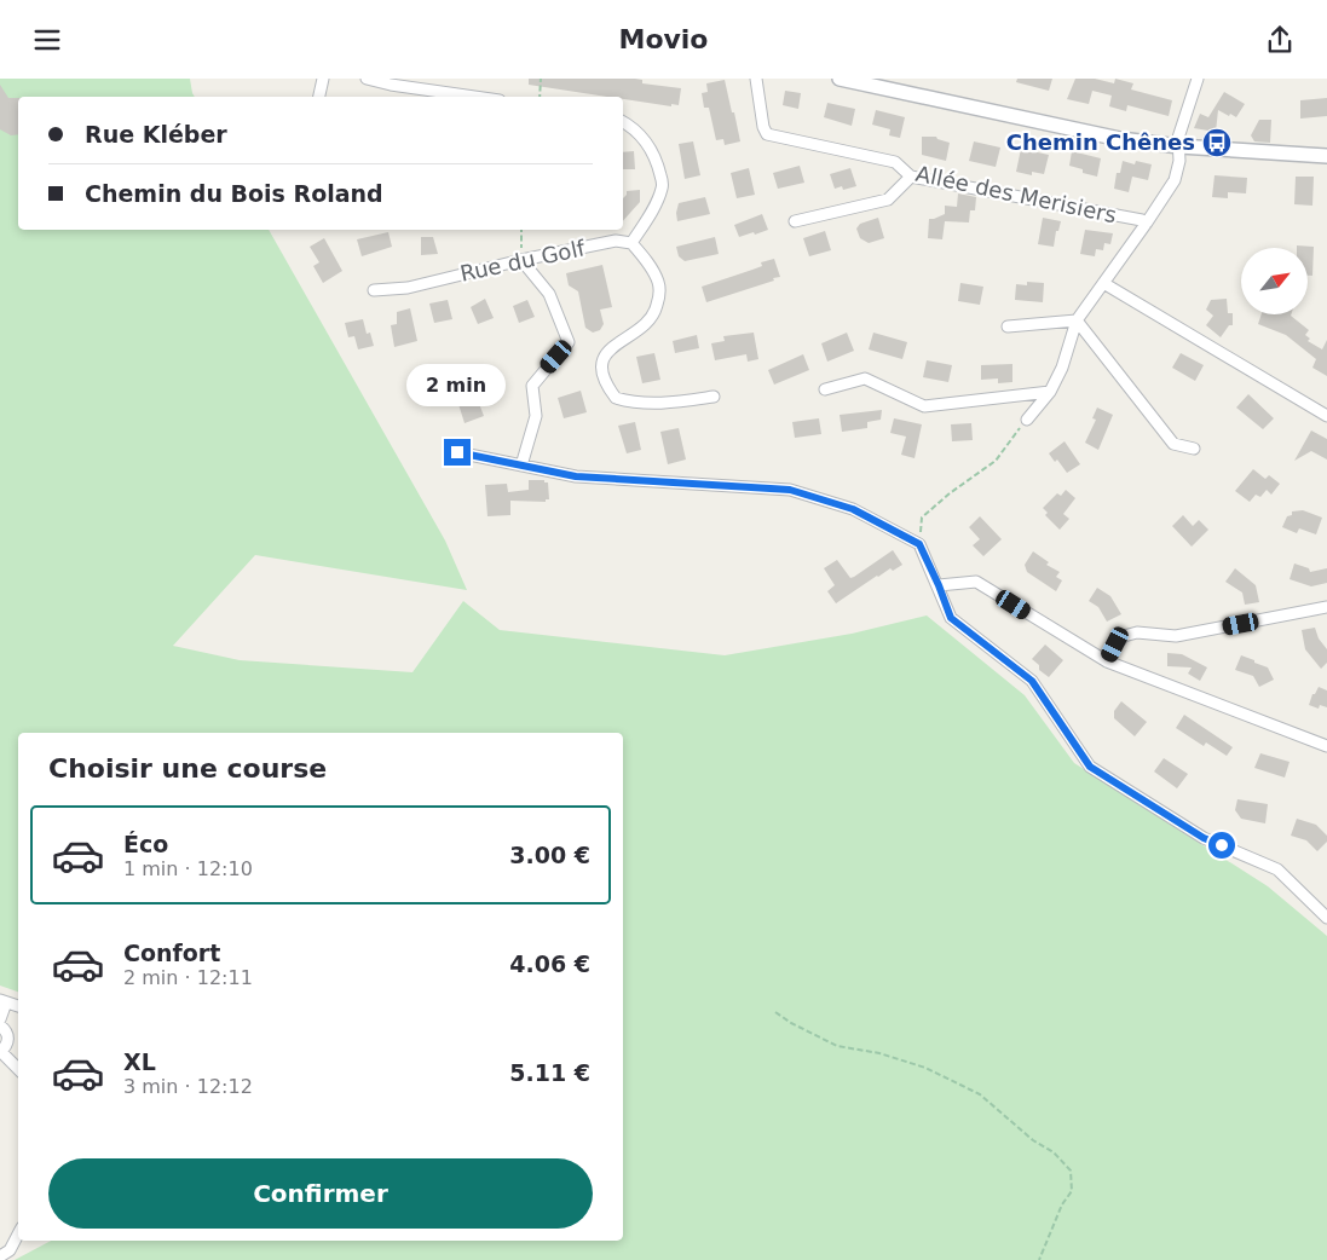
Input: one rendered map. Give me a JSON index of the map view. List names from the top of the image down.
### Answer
{
  "streets": {
    "street": ["Allée des Merisiers", "Rue du Golf"]
  },
  "places": {
    "bus stop": ["Chemin Chênes"]
  },
  "north": "top right",
  "page": {
    "header": "Movio",
    "banner": ["Rue Kléber", "Chemin du Bois Roland"],
    "bubble": "2 min",
    "heading": "Choisir une course",
    "list": [
      {
        "name": "Éco",
        "note": "1 min · 12:10",
        "value": "3.00 €"
      },
      {
        "name": "Confort",
        "note": "2 min · 12:11",
        "value": "4.06 €"
      },
      {
        "name": "XL",
        "note": "3 min · 12:12",
        "value": "5.11 €"
      }
    ],
    "buttons": "Confirmer"
  }
}
